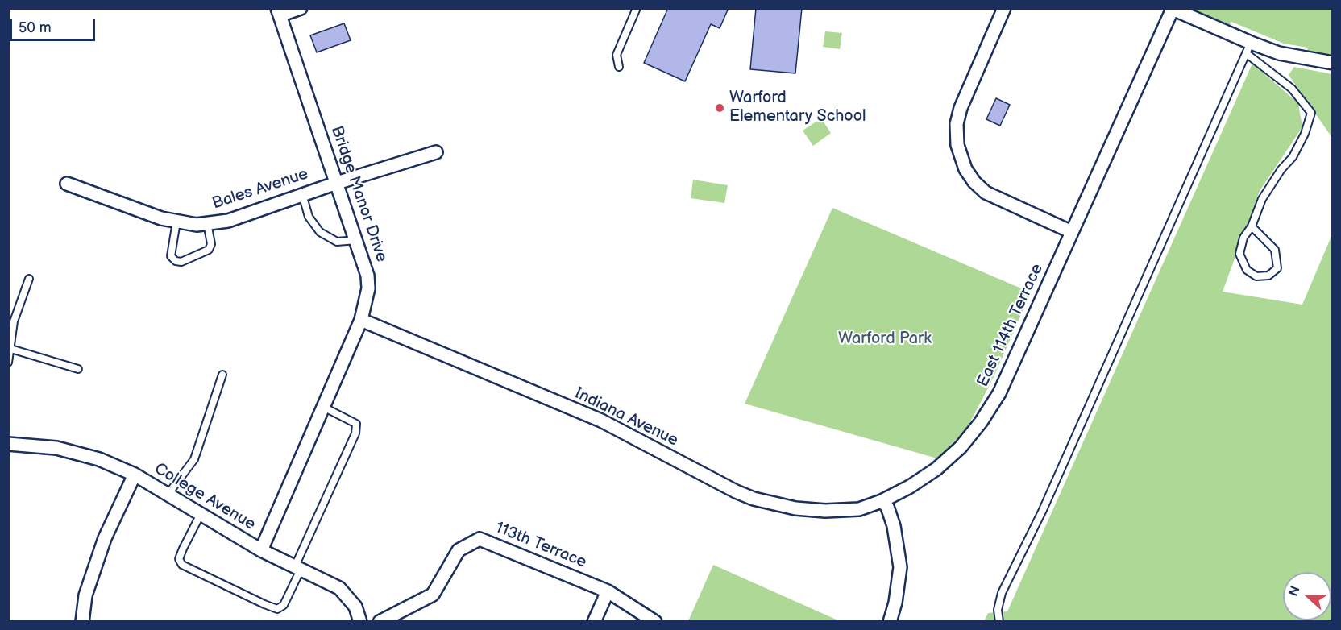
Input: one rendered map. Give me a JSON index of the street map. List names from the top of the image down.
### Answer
{
  "streets": {
    "street": [
      "Bales Avenue",
      "Bridge Manor Drive",
      "East 114th Terrace",
      "Indiana Avenue",
      "College Avenue",
      "113th Terrace"
    ]
  },
  "crossings": [
    ["Bales Avenue", "Bridge Manor Drive"],
    ["Bridge Manor Drive", "Indiana Avenue"],
    ["Bridge Manor Drive", "College Avenue"],
    ["East 114th Terrace", "Indiana Avenue"]
  ],
  "parks": ["Warford Park"],
  "places": ["Warford Elementary School"],
  "scale_bar": "50 m",
  "north": "left"
}
